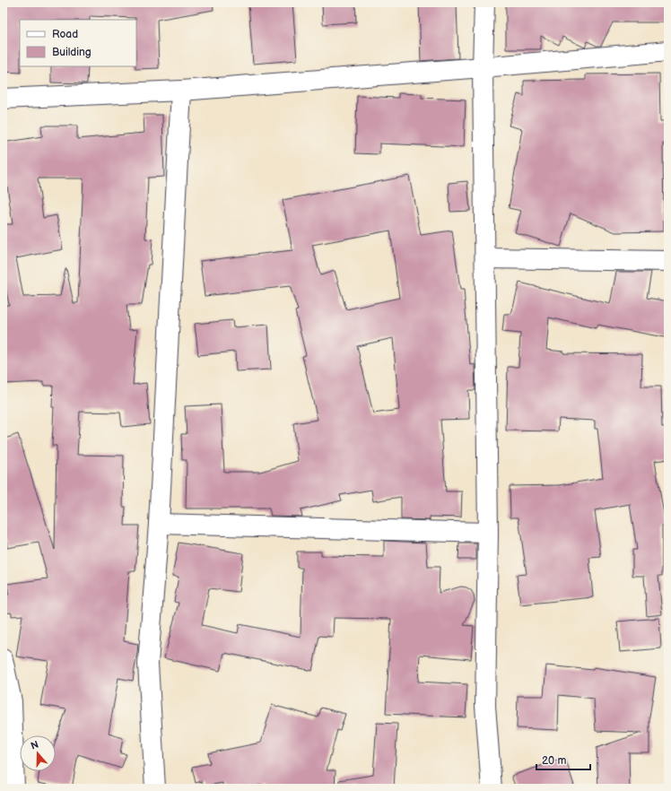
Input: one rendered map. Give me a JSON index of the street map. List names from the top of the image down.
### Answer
{
  "legend": ["Road", "Building"],
  "scale_bar": "20 m",
  "north": "top"
}
